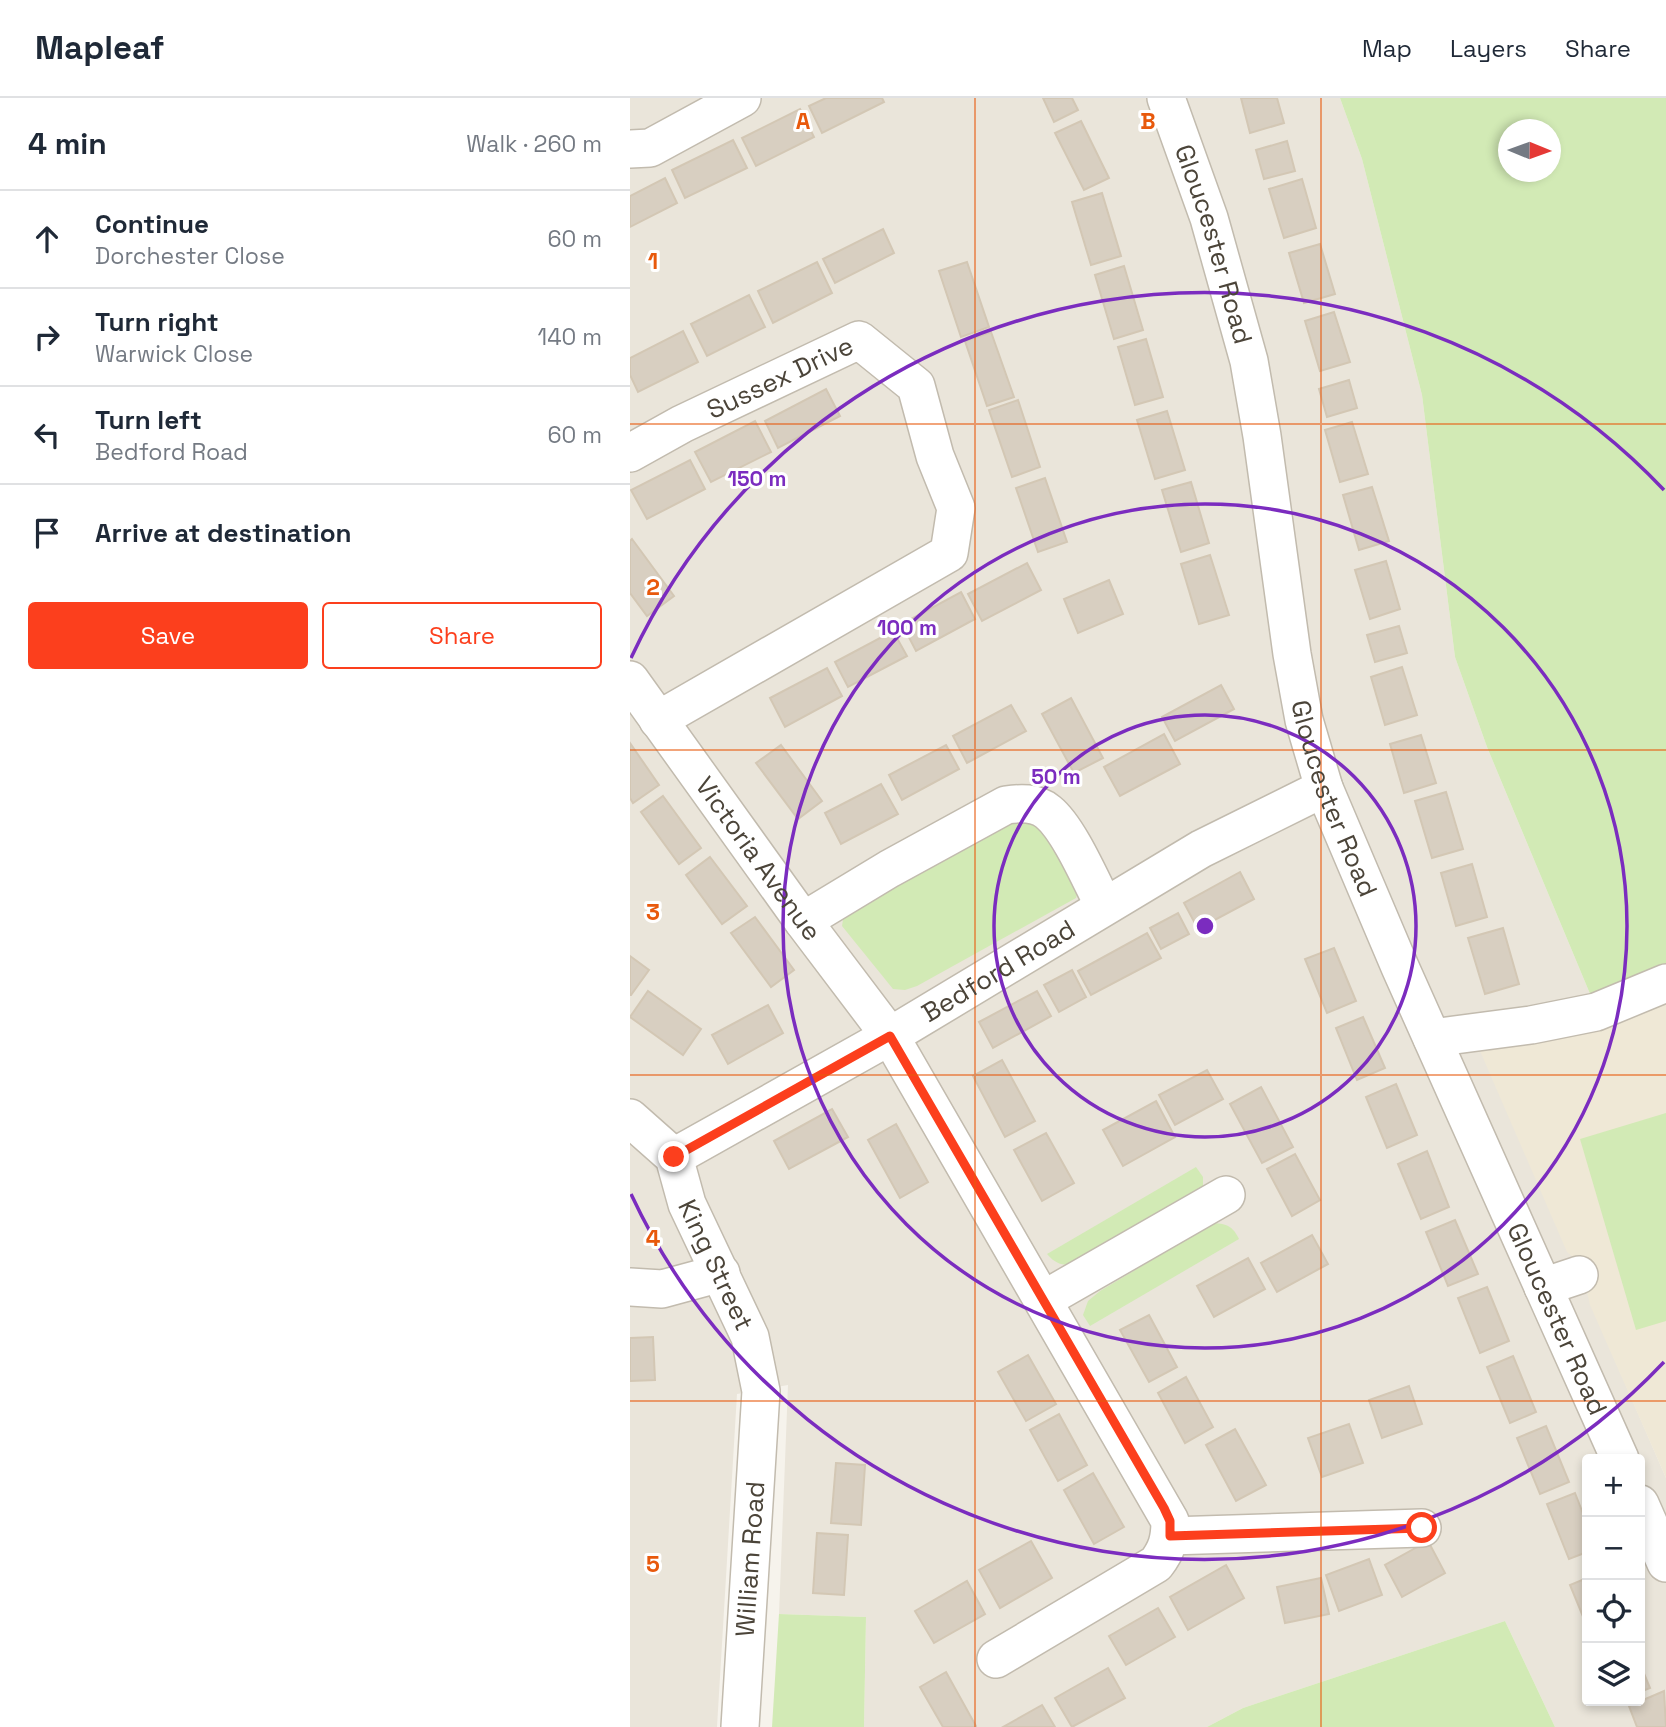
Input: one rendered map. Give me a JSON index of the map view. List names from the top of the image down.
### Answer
{
  "streets": {
    "street": [
      "Gloucester Road",
      "Sussex Drive",
      "Victoria Avenue",
      "Bedford Road",
      "King Street",
      "William Road"
    ]
  },
  "crossings": [
    ["Gloucester Road", "Bedford Road"],
    ["Sussex Drive", "Victoria Avenue"],
    ["Victoria Avenue", "Bedford Road"],
    ["Bedford Road", "King Street"],
    ["King Street", "William Road"]
  ],
  "north": "right",
  "page": {
    "header": "Mapleaf",
    "nav": ["Map", "Layers", "Share"],
    "heading": ["4 min", "Walk · 260 m"],
    "list": [
      ["Continue", "Dorchester Close", "60 m"],
      ["Turn right", "Warwick Close", "140 m"],
      ["Turn left", "Bedford Road", "60 m"],
      "Arrive at destination"
    ],
    "buttons": ["Save", "Share"],
    "map_buttons": ["+", "−"]
  },
  "grid": {
    "columns": ["A", "B"],
    "rows": [
      "1",
      "2",
      "3",
      "4",
      "5"
    ]
  },
  "rings": ["150 m", "100 m", "50 m"]
}
